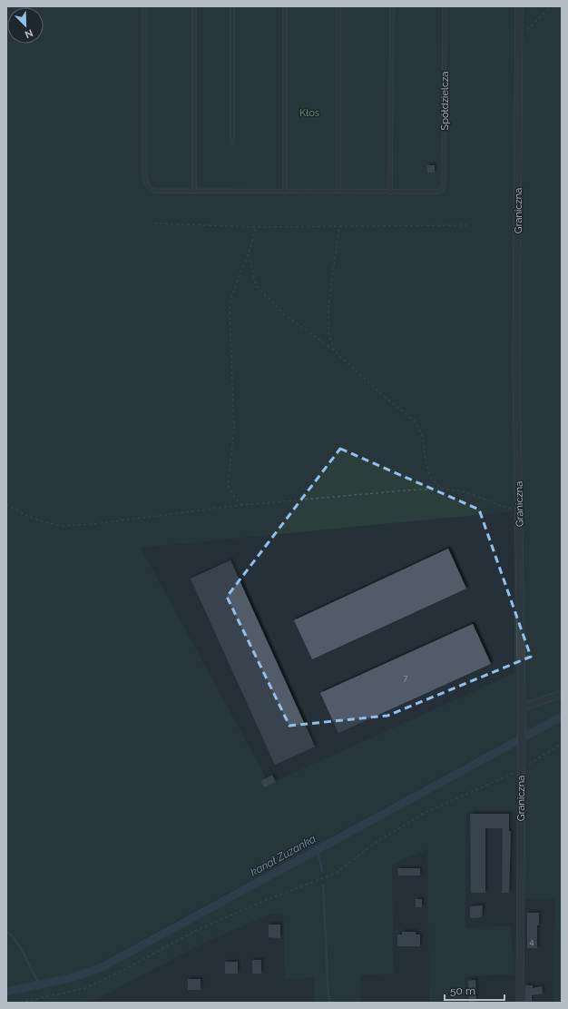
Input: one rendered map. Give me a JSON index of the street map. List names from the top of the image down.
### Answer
{
  "streets": {
    "street": ["Graniczna"],
    "lane": ["Spółdzielcza"]
  },
  "water": ["kanał Zuzanka"],
  "parks": ["Kłos"],
  "house_numbers": ["7", "4"],
  "scale_bar": "50 m",
  "north": "bottom right"
}
